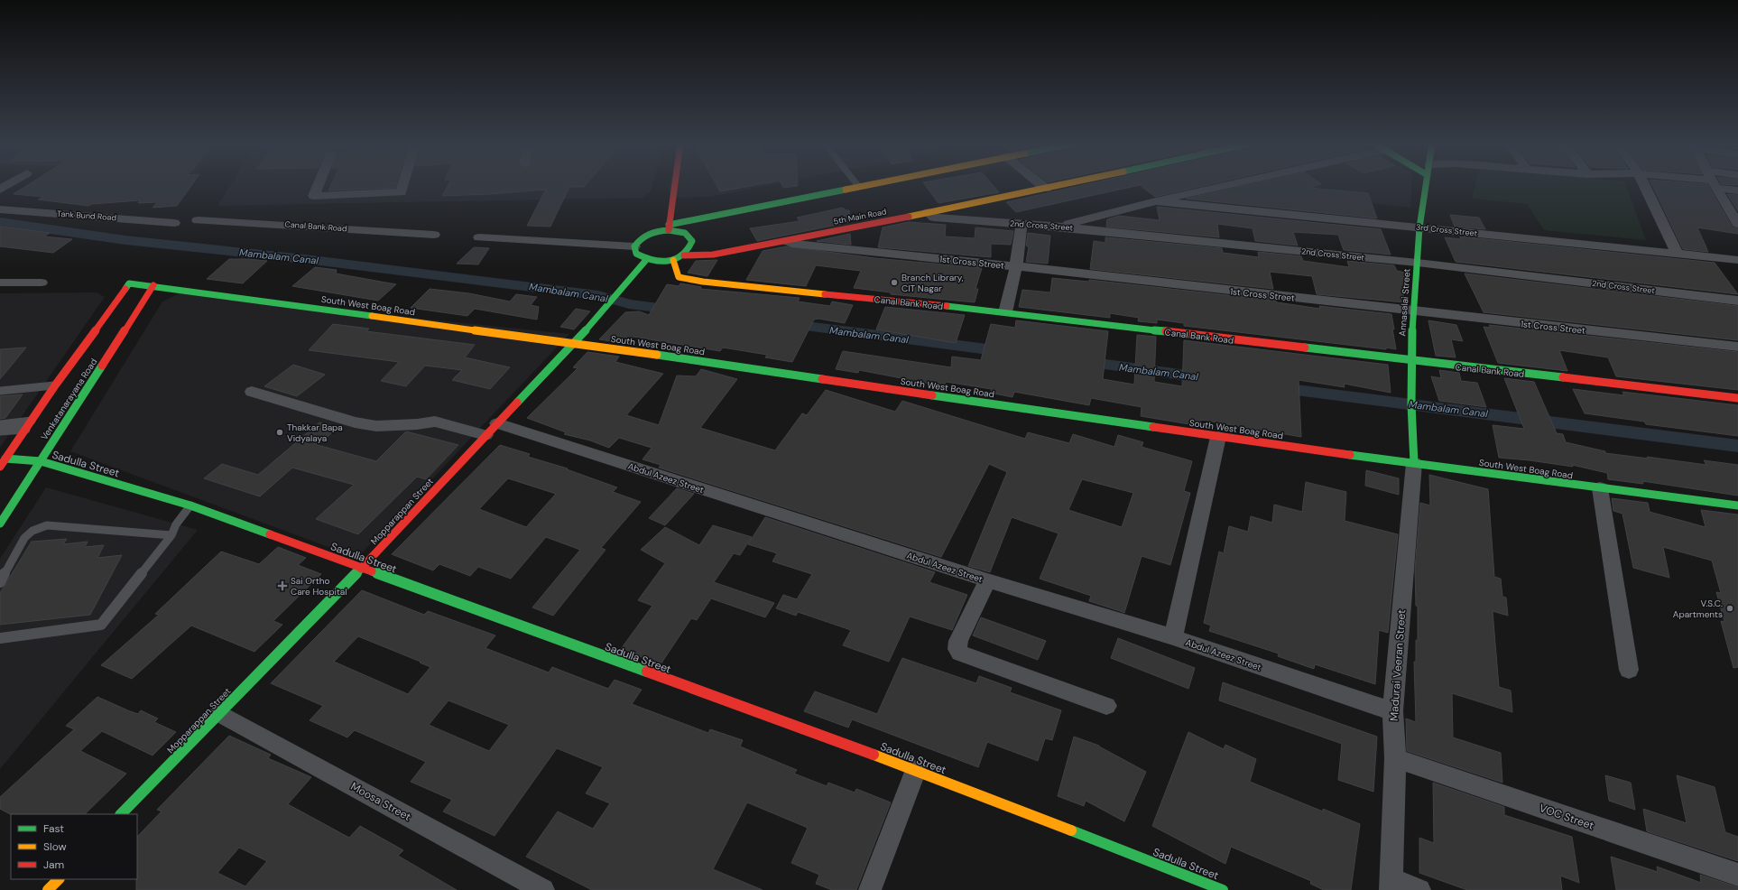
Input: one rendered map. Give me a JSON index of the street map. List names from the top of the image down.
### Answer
{
  "streets": {
    "street": [
      "Tank Bund Road",
      "5th Main Road",
      "2nd Cross Street",
      "Canal Bank Road",
      "3rd Cross Street",
      "1st Cross Street",
      "Annasalai Street",
      "South West Boag Road",
      "Venkatanarayana Road",
      "Sadulla Street",
      "Abdul Azeez Street",
      "Mopparappan Street",
      "Madurai Veeran Street",
      "Moosa Street",
      "VOC Street"
    ]
  },
  "crossings": [
    ["5th Main Road", "2nd Cross Street"],
    ["5th Main Road", "1st Cross Street"],
    ["2nd Cross Street", "Annasalai Street"],
    ["Canal Bank Road", "Annasalai Street"],
    ["3rd Cross Street", "Annasalai Street"],
    ["1st Cross Street", "Annasalai Street"],
    ["Annasalai Street", "South West Boag Road"],
    ["Annasalai Street", "Madurai Veeran Street"],
    ["South West Boag Road", "Venkatanarayana Road"],
    ["South West Boag Road", "Mopparappan Street"],
    ["South West Boag Road", "Madurai Veeran Street"],
    ["Venkatanarayana Road", "Sadulla Street"],
    ["Sadulla Street", "Mopparappan Street"],
    ["Abdul Azeez Street", "Mopparappan Street"],
    ["Abdul Azeez Street", "Madurai Veeran Street"],
    ["Mopparappan Street", "Moosa Street"],
    ["Madurai Veeran Street", "VOC Street"]
  ],
  "water": ["Mambalam Canal"],
  "places": {
    "other": ["Branch Library, CIT Nagar", "Thakkar Bapa Vidyalaya", "V.S.C. Apartments"],
    "health": ["Sai Ortho Care Hospital"]
  },
  "legend": ["Fast", "Slow", "Jam"]
}
